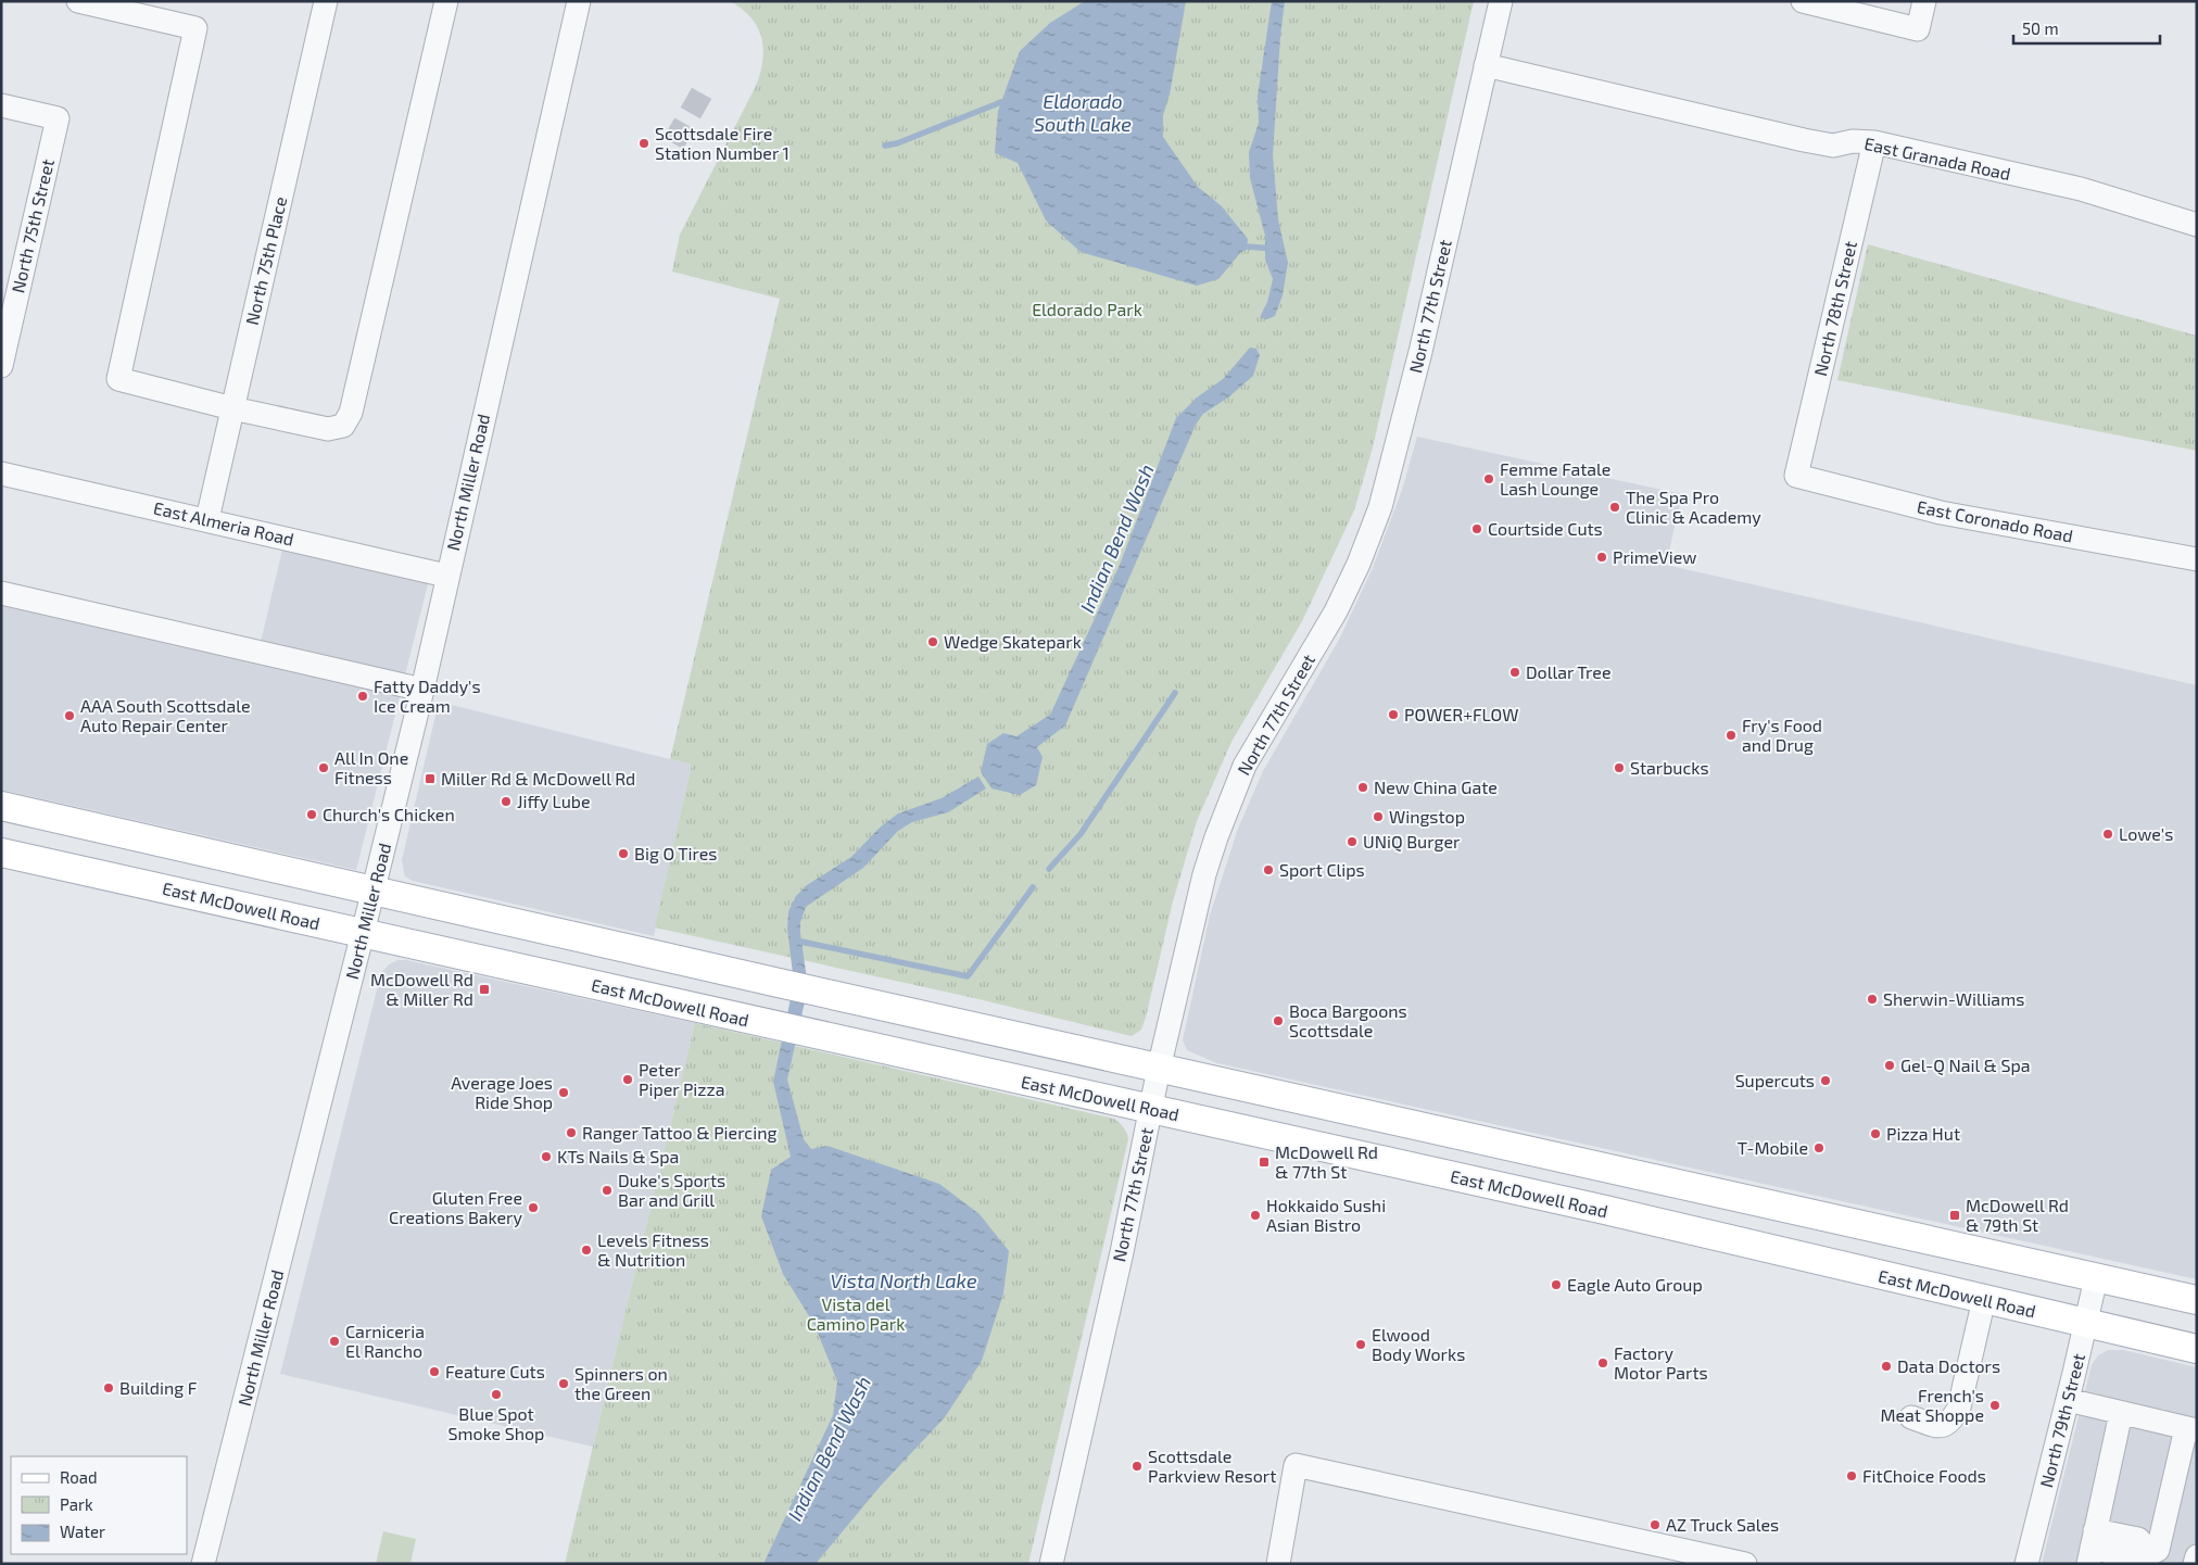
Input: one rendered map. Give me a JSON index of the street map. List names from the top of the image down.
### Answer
{
  "streets": {
    "main road": ["East McDowell Road"],
    "street": [
      "East Granada Road",
      "North 75th Street",
      "North 75th Place",
      "North 77th Street",
      "North 78th Street",
      "North Miller Road",
      "East Coronado Road",
      "East Almeria Road",
      "North 79th Street"
    ]
  },
  "crossings": [
    ["East Granada Road", "North 77th Street"],
    ["East Granada Road", "North 78th Street"],
    ["North 75th Place", "East Almeria Road"],
    ["North 77th Street", "East McDowell Road"],
    ["North 78th Street", "East Coronado Road"],
    ["North Miller Road", "East Almeria Road"],
    ["North Miller Road", "East McDowell Road"],
    ["East McDowell Road", "North 79th Street"]
  ],
  "water": ["Eldorado South Lake", "Indian Bend Wash", "Vista North Lake"],
  "parks": ["Eldorado Park", "Vista del Camino Park"],
  "places": {
    "other": [
      "Scottsdale Fire Station Number 1",
      "Femme Fatale Lash Lounge",
      "The Spa Pro Clinic & Academy",
      "Courtside Cuts",
      "PrimeView",
      "Wedge Skatepark",
      "Dollar Tree",
      "Fatty Daddy's Ice Cream",
      "POWER+FLOW",
      "AAA South Scottsdale Auto Repair Center",
      "Fry's Food and Drug",
      "All In One Fitness",
      "Starbucks",
      "New China Gate",
      "Jiffy Lube",
      "Church's Chicken",
      "Wingstop",
      "Lowe's",
      "UNiQ Burger",
      "Big O Tires",
      "Sport Clips",
      "Sherwin-Williams",
      "Boca Bargoons Scottsdale",
      "Gel-Q Nail & Spa",
      "Peter Piper Pizza",
      "Supercuts",
      "Average Joes Ride Shop",
      "Ranger Tattoo & Piercing",
      "Pizza Hut",
      "T-Mobile",
      "KTs Nails & Spa",
      "Duke's Sports Bar and Grill",
      "Gluten Free Creations Bakery",
      "Hokkaido Sushi Asian Bistro",
      "Levels Fitness & Nutrition",
      "Eagle Auto Group",
      "Carniceria El Rancho",
      "Elwood Body Works",
      "Factory Motor Parts",
      "Data Doctors",
      "Feature Cuts",
      "Spinners on the Green",
      "Building F",
      "Blue Spot Smoke Shop",
      "French's Meat Shoppe",
      "Scottsdale Parkview Resort",
      "FitChoice Foods",
      "AZ Truck Sales"
    ],
    "transit": [
      "Miller Rd & McDowell Rd",
      "McDowell Rd & Miller Rd",
      "McDowell Rd & 77th St",
      "McDowell Rd & 79th St"
    ]
  },
  "legend": ["Road", "Park", "Water"],
  "scale_bar": "50 m"
}
